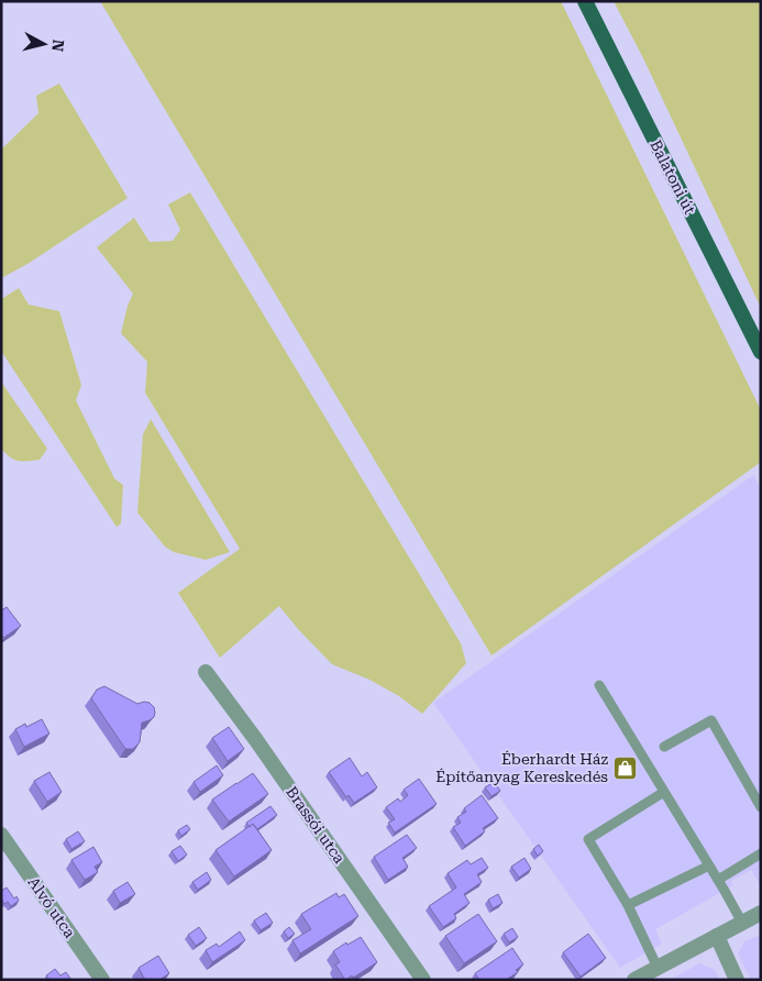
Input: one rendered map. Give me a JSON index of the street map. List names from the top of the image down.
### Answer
{
  "streets": {
    "main road": ["Balatoni út"],
    "street": ["Brassói utca", "Alvó utca"]
  },
  "places": {
    "shop": ["Éberhardt Ház Építőanyag Kereskedés"]
  },
  "north": "right"
}
